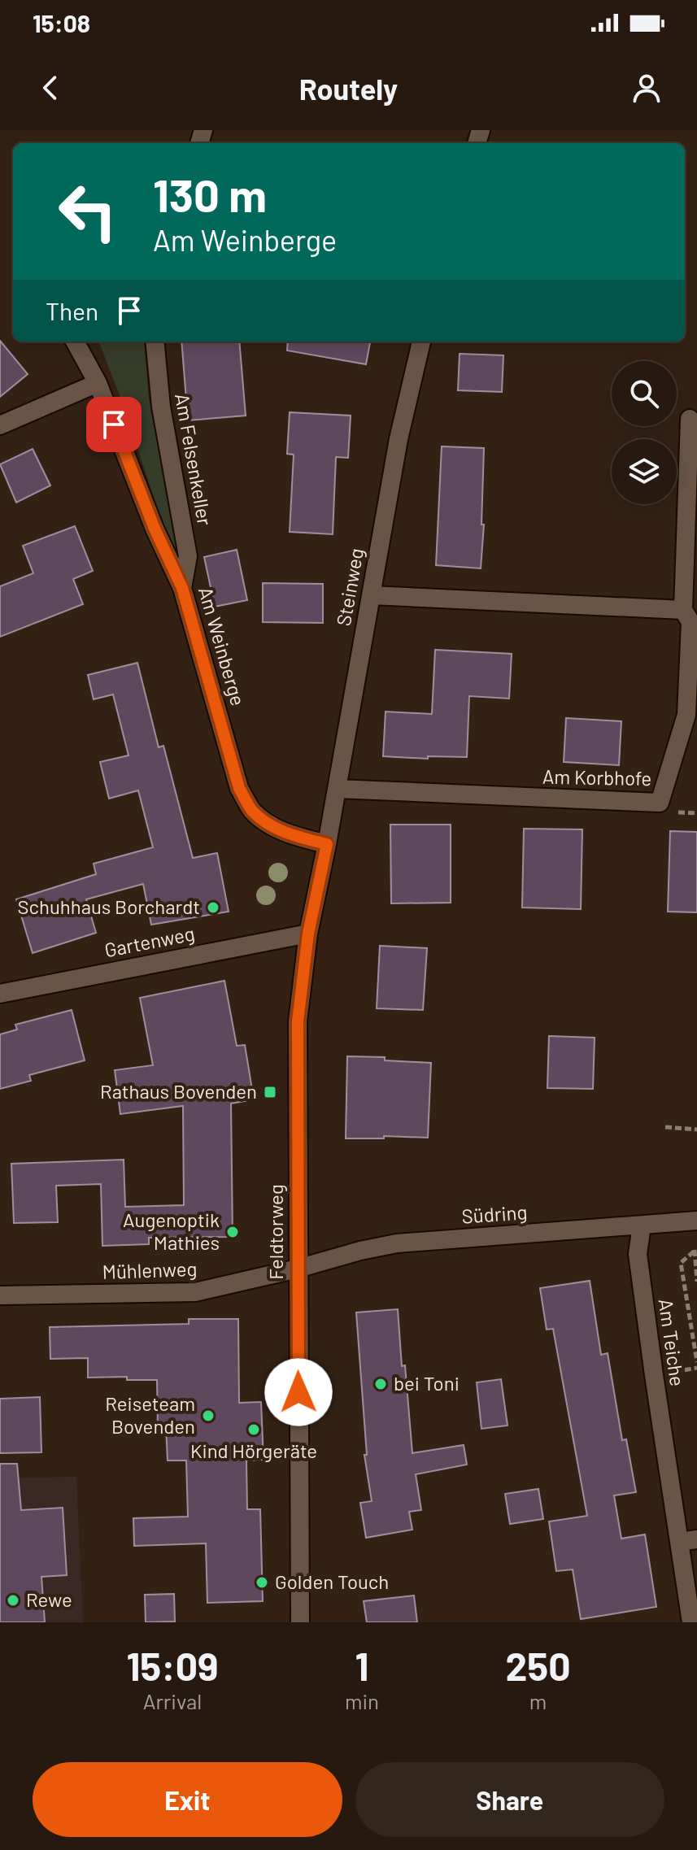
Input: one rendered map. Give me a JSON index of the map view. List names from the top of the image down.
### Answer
{
  "streets": {
    "street": [
      "Am Felsenkeller",
      "Steinweg",
      "Am Weinberge",
      "Am Korbhofe",
      "Gartenweg",
      "Südring",
      "Feldtorweg",
      "Mühlenweg",
      "Am Teiche"
    ]
  },
  "crossings": [
    ["Am Felsenkeller", "Am Weinberge"],
    ["Steinweg", "Am Weinberge"],
    ["Steinweg", "Am Korbhofe"],
    ["Steinweg", "Feldtorweg"],
    ["Am Weinberge", "Feldtorweg"],
    ["Gartenweg", "Feldtorweg"],
    ["Südring", "Feldtorweg"],
    ["Südring", "Mühlenweg"],
    ["Südring", "Am Teiche"],
    ["Feldtorweg", "Mühlenweg"]
  ],
  "places": {
    "other": [
      "Schuhhaus Borchardt",
      "Augenoptik Mathies",
      "bei Toni",
      "Reiseteam Bovenden",
      "Kind Hörgeräte",
      "Golden Touch",
      "Rewe"
    ],
    "transit": ["Rathaus Bovenden"]
  },
  "page": {
    "status": "15:08",
    "header": "Routely",
    "turn": ["130 m", "Am Weinberge"],
    "then": "Then",
    "eta": [
      "15:09",
      "Arrival",
      "1",
      "min",
      "250",
      "m"
    ],
    "buttons": ["Exit", "Share"]
  }
}
